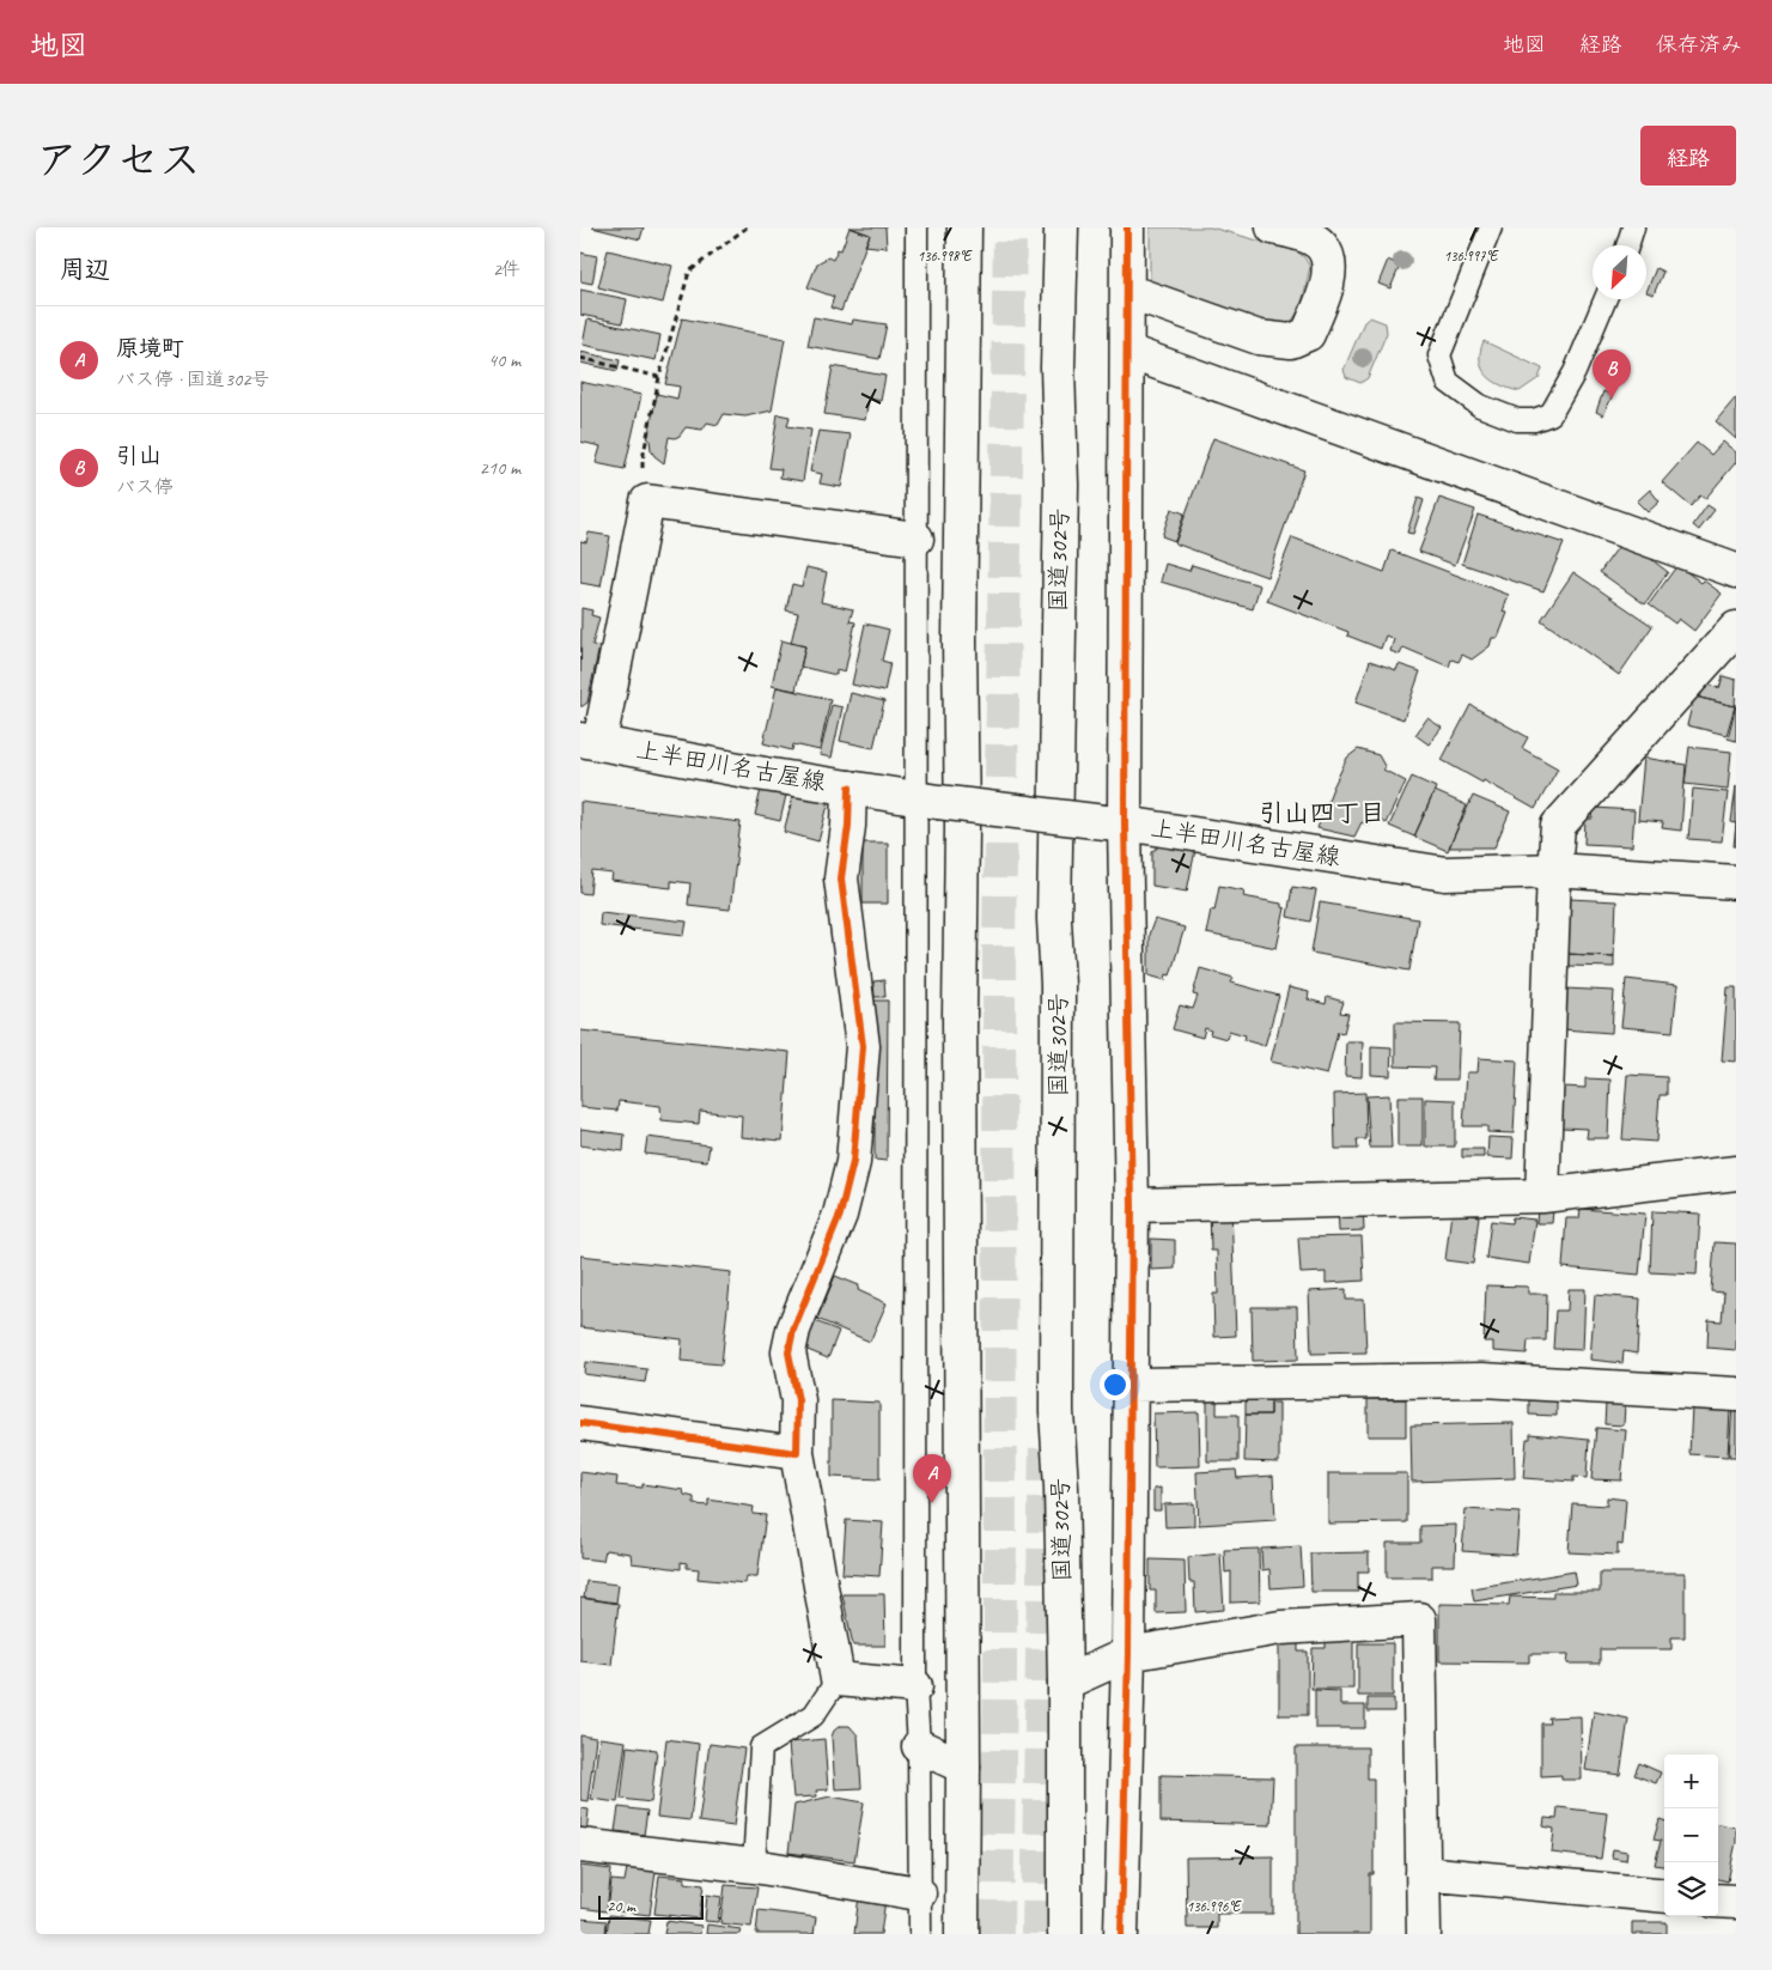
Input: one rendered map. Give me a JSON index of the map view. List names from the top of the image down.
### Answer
{
  "streets": {
    "main road": ["国道302号", "上半田川名古屋線"]
  },
  "districts": ["引山四丁目"],
  "scale_bar": "20 m",
  "north": "bottom left",
  "page": {
    "header": "地図",
    "nav": ["地図", "経路", "保存済み"],
    "title": "アクセス",
    "buttons": "経路",
    "heading": ["周辺", "2件"],
    "list": [
      {
        "mark": "A",
        "name": "原境町",
        "note": "バス停 · 国道302号",
        "value": "40 m"
      },
      {
        "mark": "B",
        "name": "引山",
        "note": "バス停",
        "value": "210 m"
      }
    ],
    "pins": ["B", "A"],
    "map_buttons": ["+", "−"],
    "scale": "20 m"
  },
  "coordinates": ["136.998°E", "136.997°E", "136.996°E"]
}
